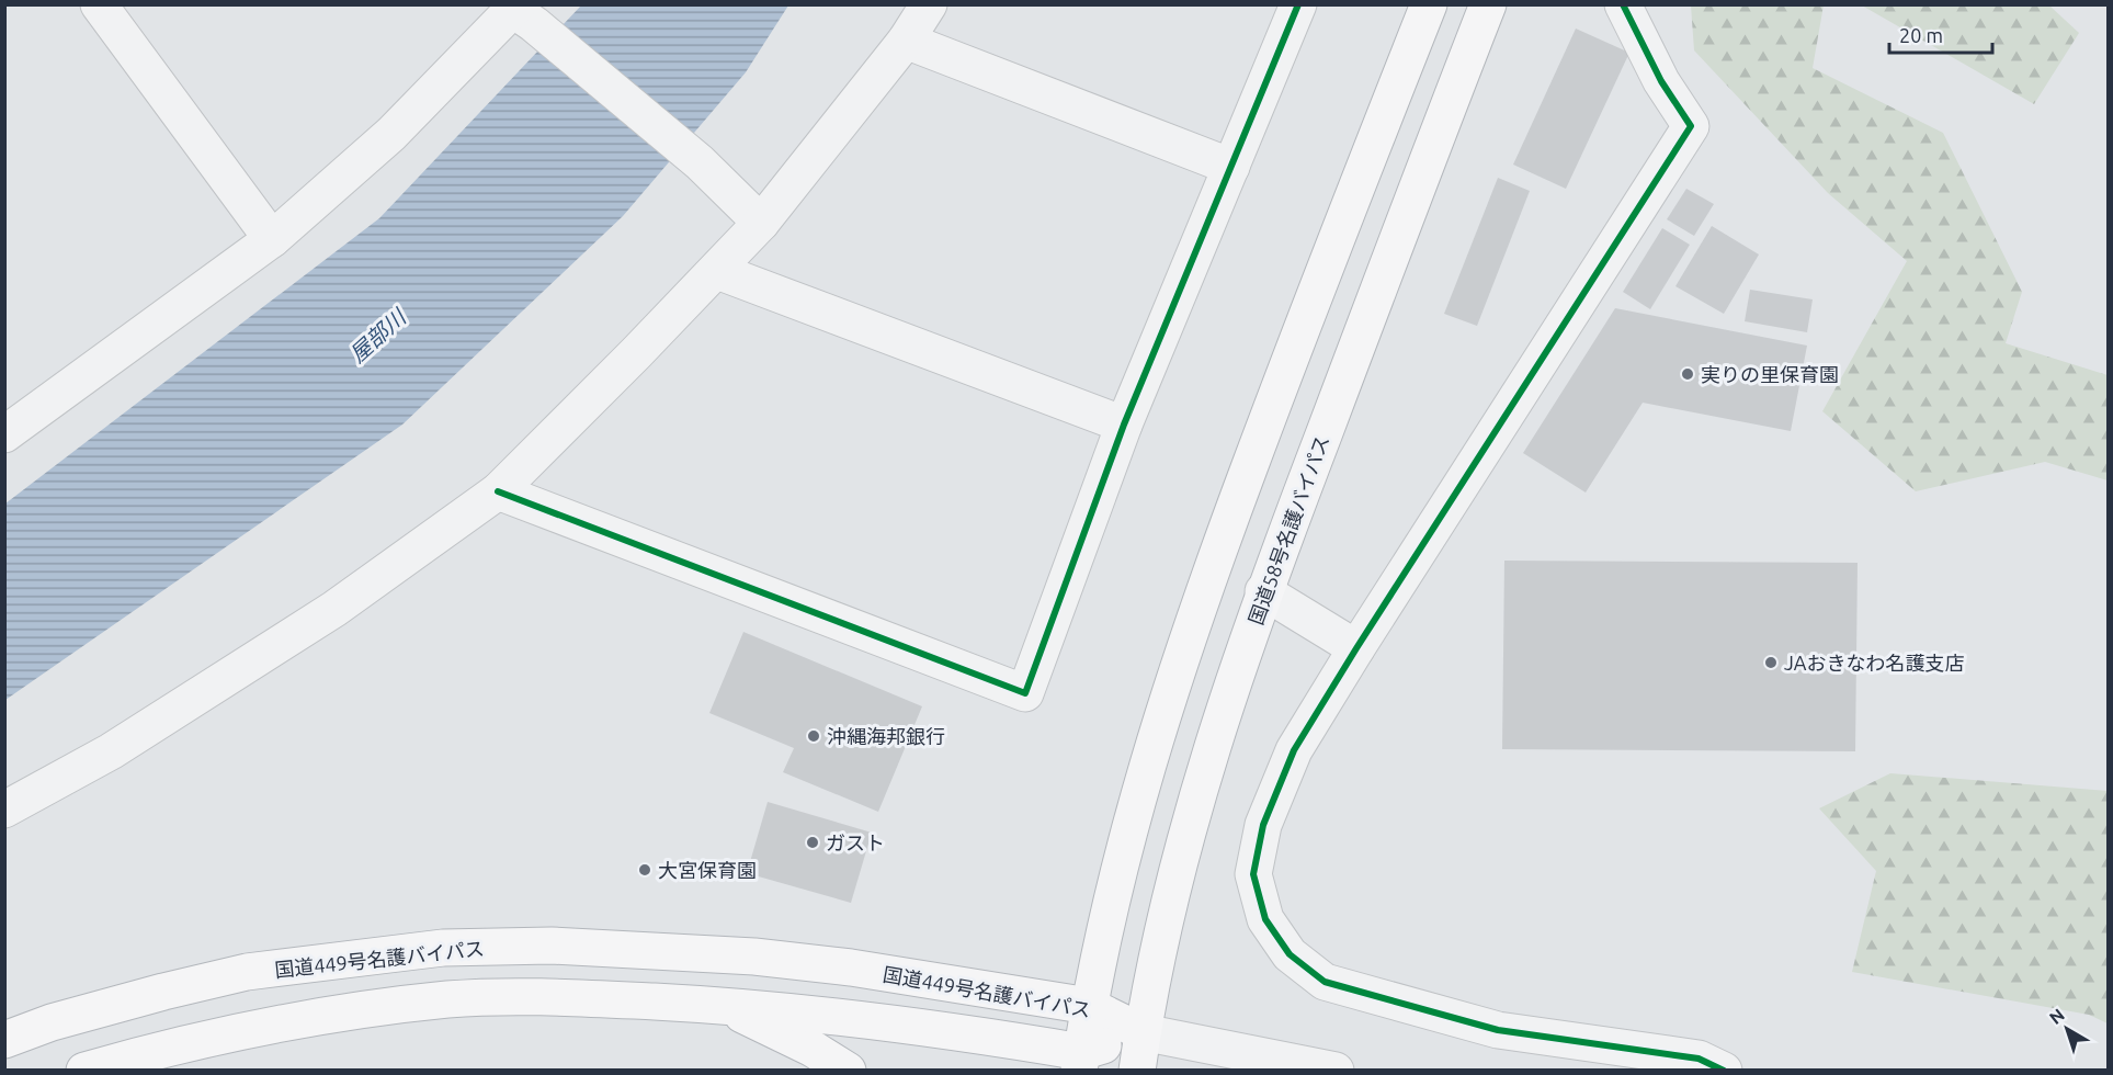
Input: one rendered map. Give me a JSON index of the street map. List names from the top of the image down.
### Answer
{
  "streets": {
    "highway": ["国道58号名護バイパス", "国道449号名護バイパス"]
  },
  "crossings": [
    ["国道58号名護バイパス", "国道449号名護バイパス"]
  ],
  "water": ["屋部川"],
  "places": [
    "実りの里保育園",
    "JAおきなわ名護支店",
    "沖縄海邦銀行",
    "ガスト",
    "大宮保育園"
  ],
  "scale_bar": "20 m",
  "north": "top left"
}
